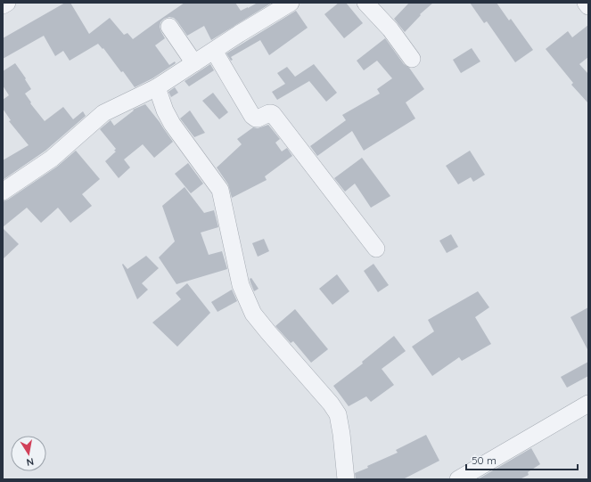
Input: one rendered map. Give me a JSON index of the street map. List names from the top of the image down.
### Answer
{
  "scale_bar": "50 m",
  "north": "bottom"
}
